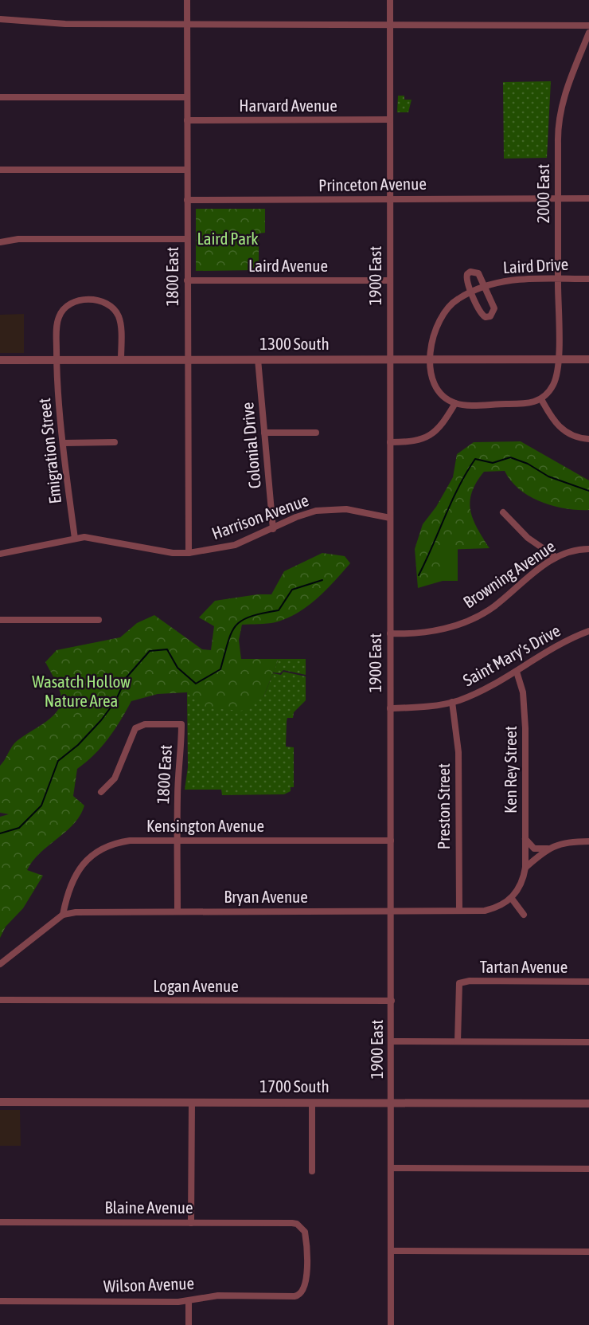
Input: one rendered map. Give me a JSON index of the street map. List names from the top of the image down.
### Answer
{
  "streets": {
    "street": [
      "Harvard Avenue",
      "Princeton Avenue",
      "2000 East",
      "Laird Avenue",
      "Laird Drive",
      "1900 East",
      "1800 East",
      "1300 South",
      "Colonial Drive",
      "Emigration Street",
      "Harrison Avenue",
      "Browning Avenue",
      "Saint Mary's Drive",
      "Ken Rey Street",
      "Preston Street",
      "Kensington Avenue",
      "Bryan Avenue",
      "Tartan Avenue",
      "Logan Avenue",
      "1700 South",
      "Blaine Avenue",
      "Wilson Avenue"
    ]
  },
  "crossings": [
    ["Harvard Avenue", "1900 East"],
    ["Harvard Avenue", "1800 East"],
    ["Princeton Avenue", "2000 East"],
    ["Princeton Avenue", "1900 East"],
    ["Princeton Avenue", "1800 East"],
    ["2000 East", "Laird Drive"],
    ["2000 East", "1300 South"],
    ["Laird Avenue", "1900 East"],
    ["Laird Avenue", "1800 East"],
    ["Laird Drive", "1300 South"],
    ["1900 East", "1300 South"],
    ["1900 East", "Harrison Avenue"],
    ["1900 East", "Browning Avenue"],
    ["1900 East", "Saint Mary's Drive"],
    ["1900 East", "Kensington Avenue"],
    ["1900 East", "Bryan Avenue"],
    ["1900 East", "Logan Avenue"],
    ["1900 East", "1700 South"],
    ["1800 East", "1300 South"],
    ["1800 East", "Harrison Avenue"],
    ["1800 East", "Kensington Avenue"],
    ["1800 East", "Bryan Avenue"],
    ["1300 South", "Colonial Drive"],
    ["1300 South", "Emigration Street"],
    ["Colonial Drive", "Harrison Avenue"],
    ["Emigration Street", "Harrison Avenue"],
    ["Saint Mary's Drive", "Ken Rey Street"],
    ["Saint Mary's Drive", "Preston Street"],
    ["Preston Street", "Bryan Avenue"],
    ["Kensington Avenue", "Bryan Avenue"],
    ["Blaine Avenue", "Wilson Avenue"]
  ],
  "parks": ["Laird Park", "Wasatch Hollow Nature Area"]
}
